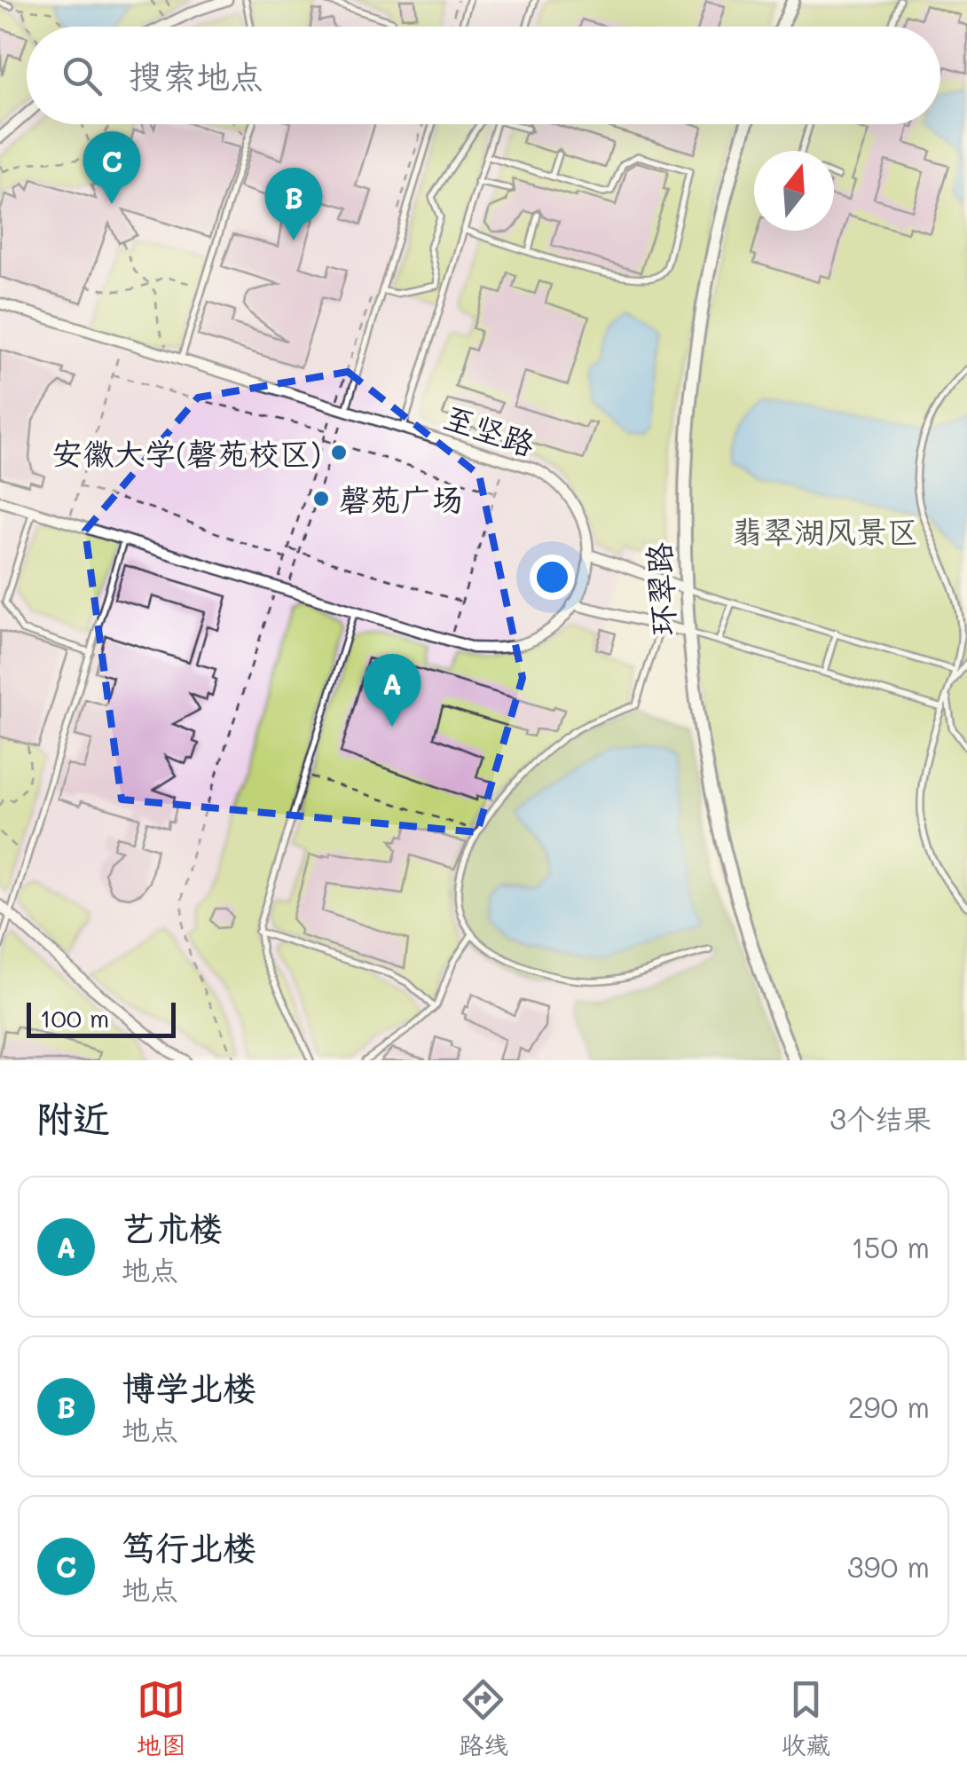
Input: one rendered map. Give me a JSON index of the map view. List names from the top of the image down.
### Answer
{
  "streets": {
    "street": ["至坚路", "环翠路"]
  },
  "parks": ["翡翠湖风景区"],
  "places": ["安徽大学(磬苑校区)", "磬苑广场"],
  "scale_bar": "100 m",
  "north": "top",
  "page": {
    "search": "搜索地点",
    "pins": ["C", "B", "A"],
    "scale": "100 m",
    "heading": ["附近", "3个结果"],
    "list": [
      {
        "mark": "A",
        "name": "艺术楼",
        "note": "地点",
        "value": "150 m"
      },
      {
        "mark": "B",
        "name": "博学北楼",
        "note": "地点",
        "value": "290 m"
      },
      {
        "mark": "C",
        "name": "笃行北楼",
        "note": "地点",
        "value": "390 m"
      }
    ],
    "nav": ["地图", "路线", "收藏"]
  }
}
